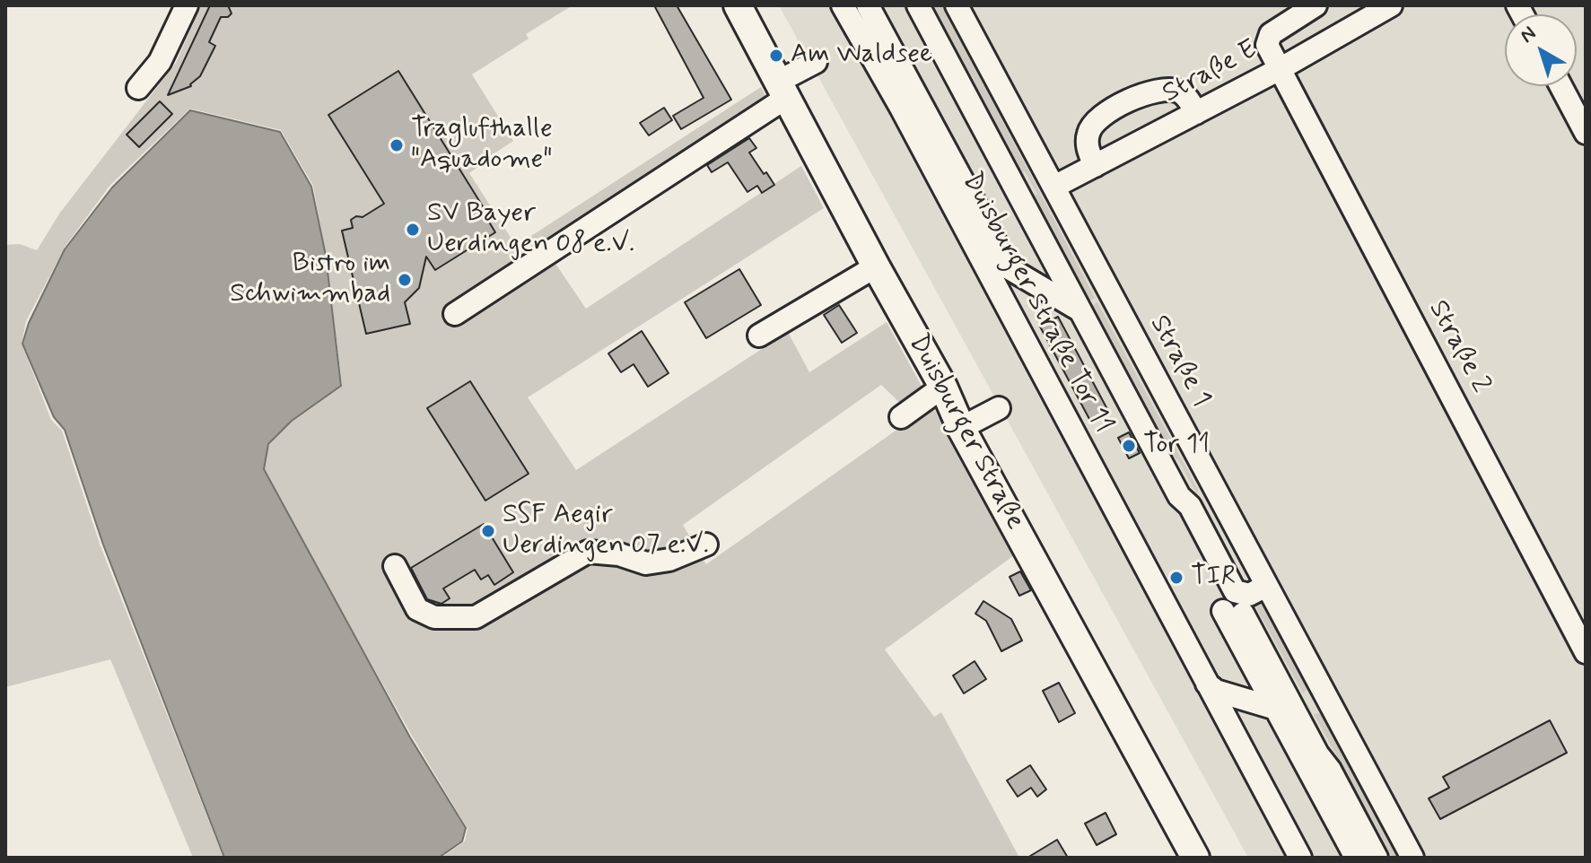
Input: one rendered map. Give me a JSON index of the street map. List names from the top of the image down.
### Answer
{
  "streets": {
    "main road": ["Duisburger Straße"],
    "street": [
      "Straße E",
      "Duisburger Straße Tor 11",
      "Straße 2",
      "Straße 1"
    ]
  },
  "crossings": [
    ["Straße E", "Straße 2"],
    ["Straße E", "Straße 1"]
  ],
  "places": [
    "Am Waldsee",
    "Traglufthalle \"Aquadome\"",
    "SV Bayer Uerdingen 08 e.V.",
    "Bistro im Schwimmbad",
    "Tor 11",
    "SSF Aegir Uerdingen 07 e.V.",
    "TIR"
  ],
  "north": "top left"
}
